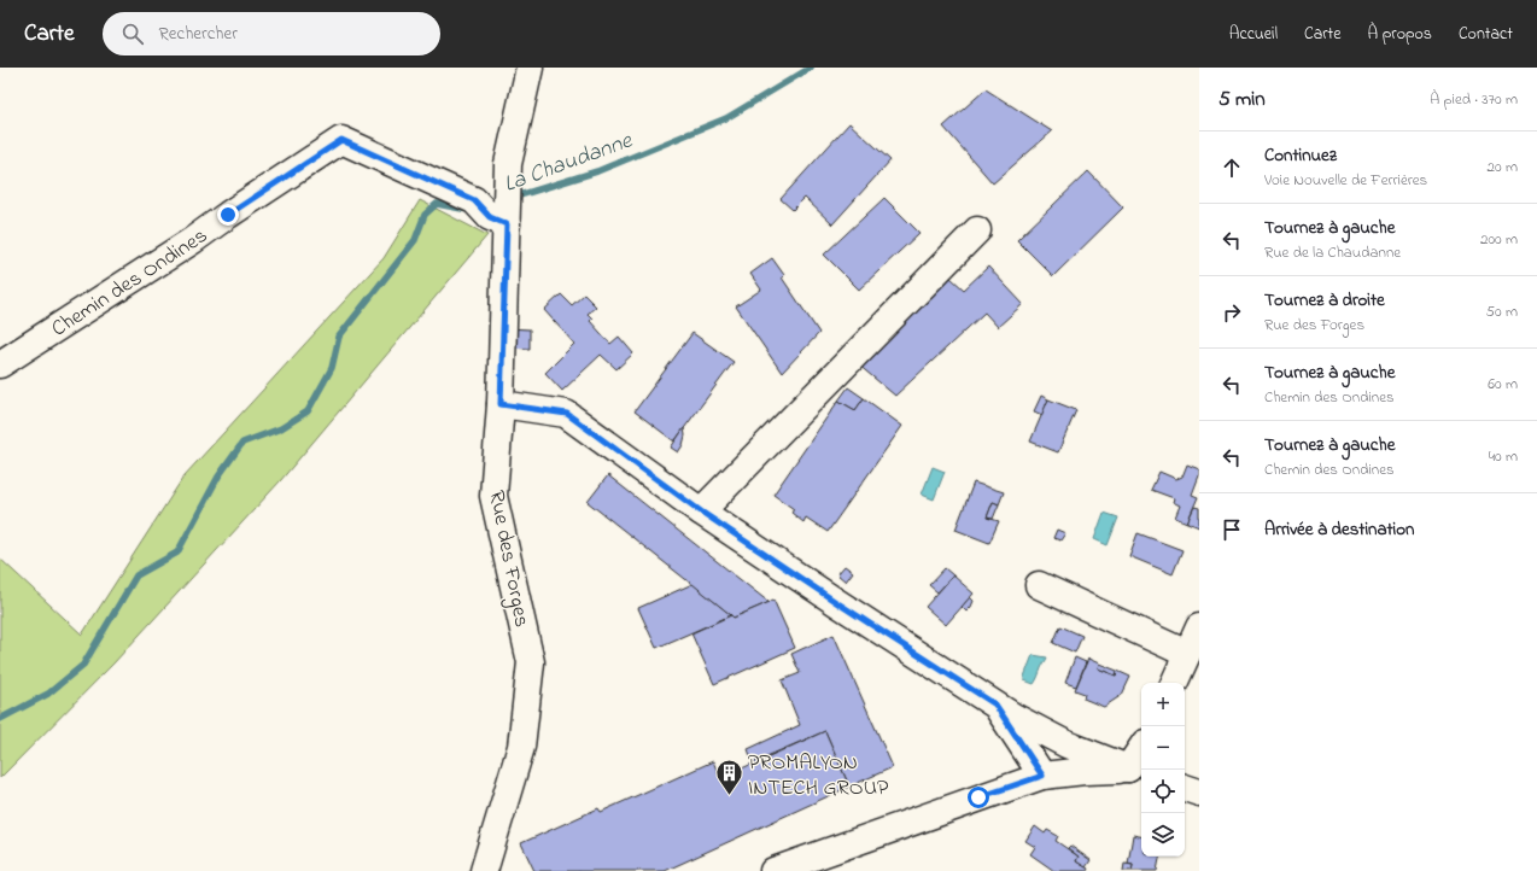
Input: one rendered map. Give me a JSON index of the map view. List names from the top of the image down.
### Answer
{
  "streets": {
    "street": ["Chemin des Ondines", "Rue des Forges"]
  },
  "crossings": [
    ["Chemin des Ondines", "Rue des Forges"]
  ],
  "water": ["La Chaudanne"],
  "places": {
    "building": ["PROMALYON INTECH GROUP"]
  },
  "page": {
    "header": "Carte",
    "search": "Rechercher",
    "nav": [
      "Accueil",
      "Carte",
      "À propos",
      "Contact"
    ],
    "heading": ["5 min", "À pied · 370 m"],
    "list": [
      ["Continuez", "Voie Nouvelle de Ferrières", "20 m"],
      ["Tournez à gauche", "Rue de la Chaudanne", "200 m"],
      ["Tournez à droite", "Rue des Forges", "50 m"],
      ["Tournez à gauche", "Chemin des Ondines", "60 m"],
      ["Tournez à gauche", "Chemin des Ondines", "40 m"],
      "Arrivée à destination"
    ],
    "map_buttons": ["+", "−"]
  }
}
